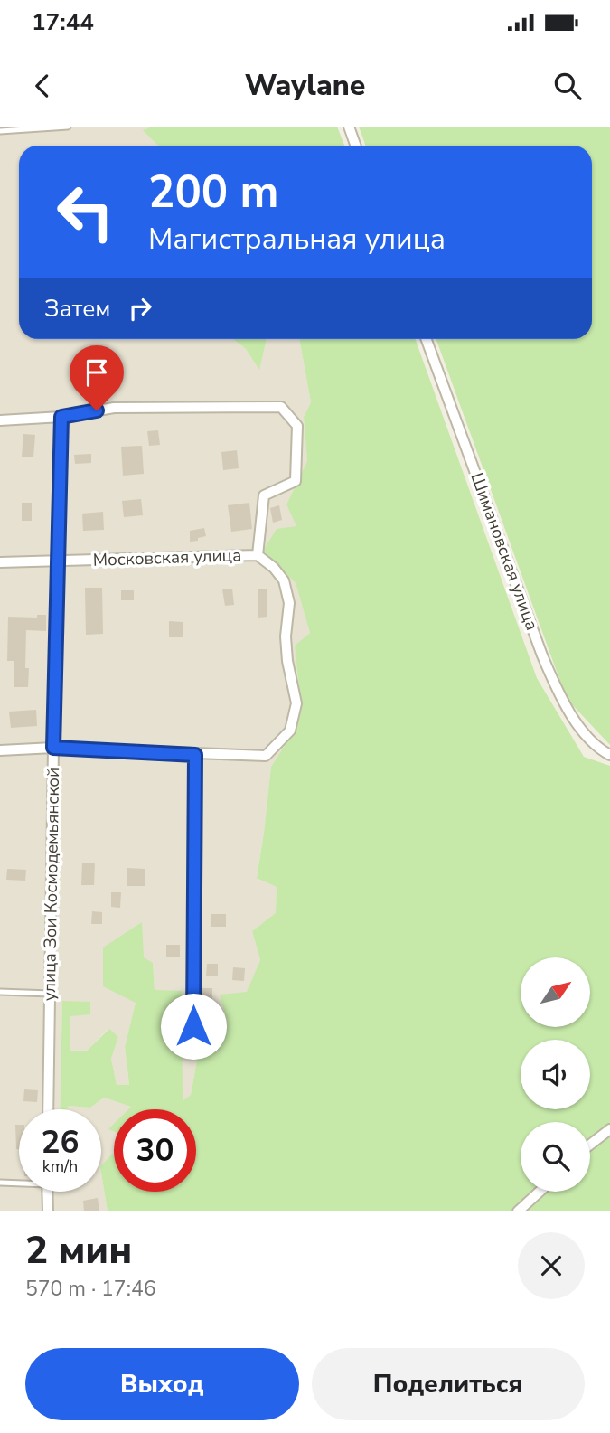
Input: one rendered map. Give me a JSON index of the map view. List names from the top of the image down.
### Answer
{
  "streets": {
    "street": ["Шимановская улица", "Московская улица", "улица Зои Космодемьянской"]
  },
  "crossings": [
    ["Московская улица", "улица Зои Космодемьянской"]
  ],
  "north": "top right",
  "page": {
    "status": "17:44",
    "header": "Waylane",
    "turn": ["200 m", "Магистральная улица"],
    "then": "Затем",
    "speed": "26 km/h",
    "limit": "30",
    "heading": ["2 мин", "570 m · 17:46"],
    "buttons": ["Выход", "Поделиться"]
  }
}
